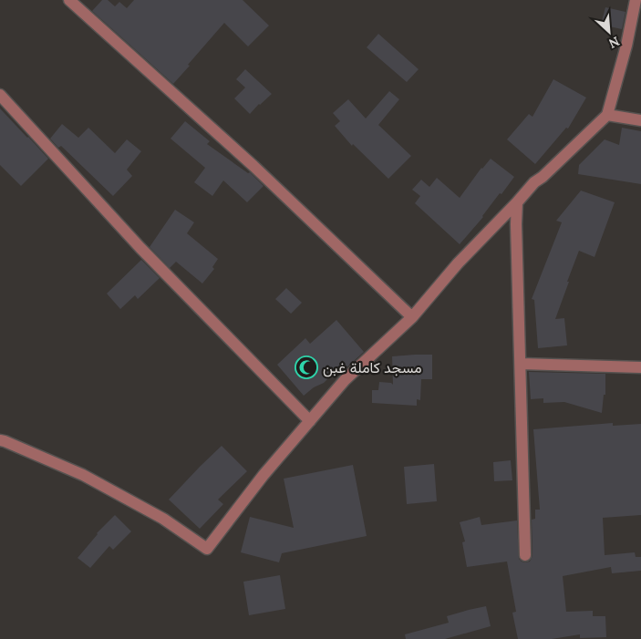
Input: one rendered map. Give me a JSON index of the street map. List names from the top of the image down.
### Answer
{
  "places": {
    "mosque": ["مسجد كاملة غبن"]
  },
  "north": "bottom right"
}
